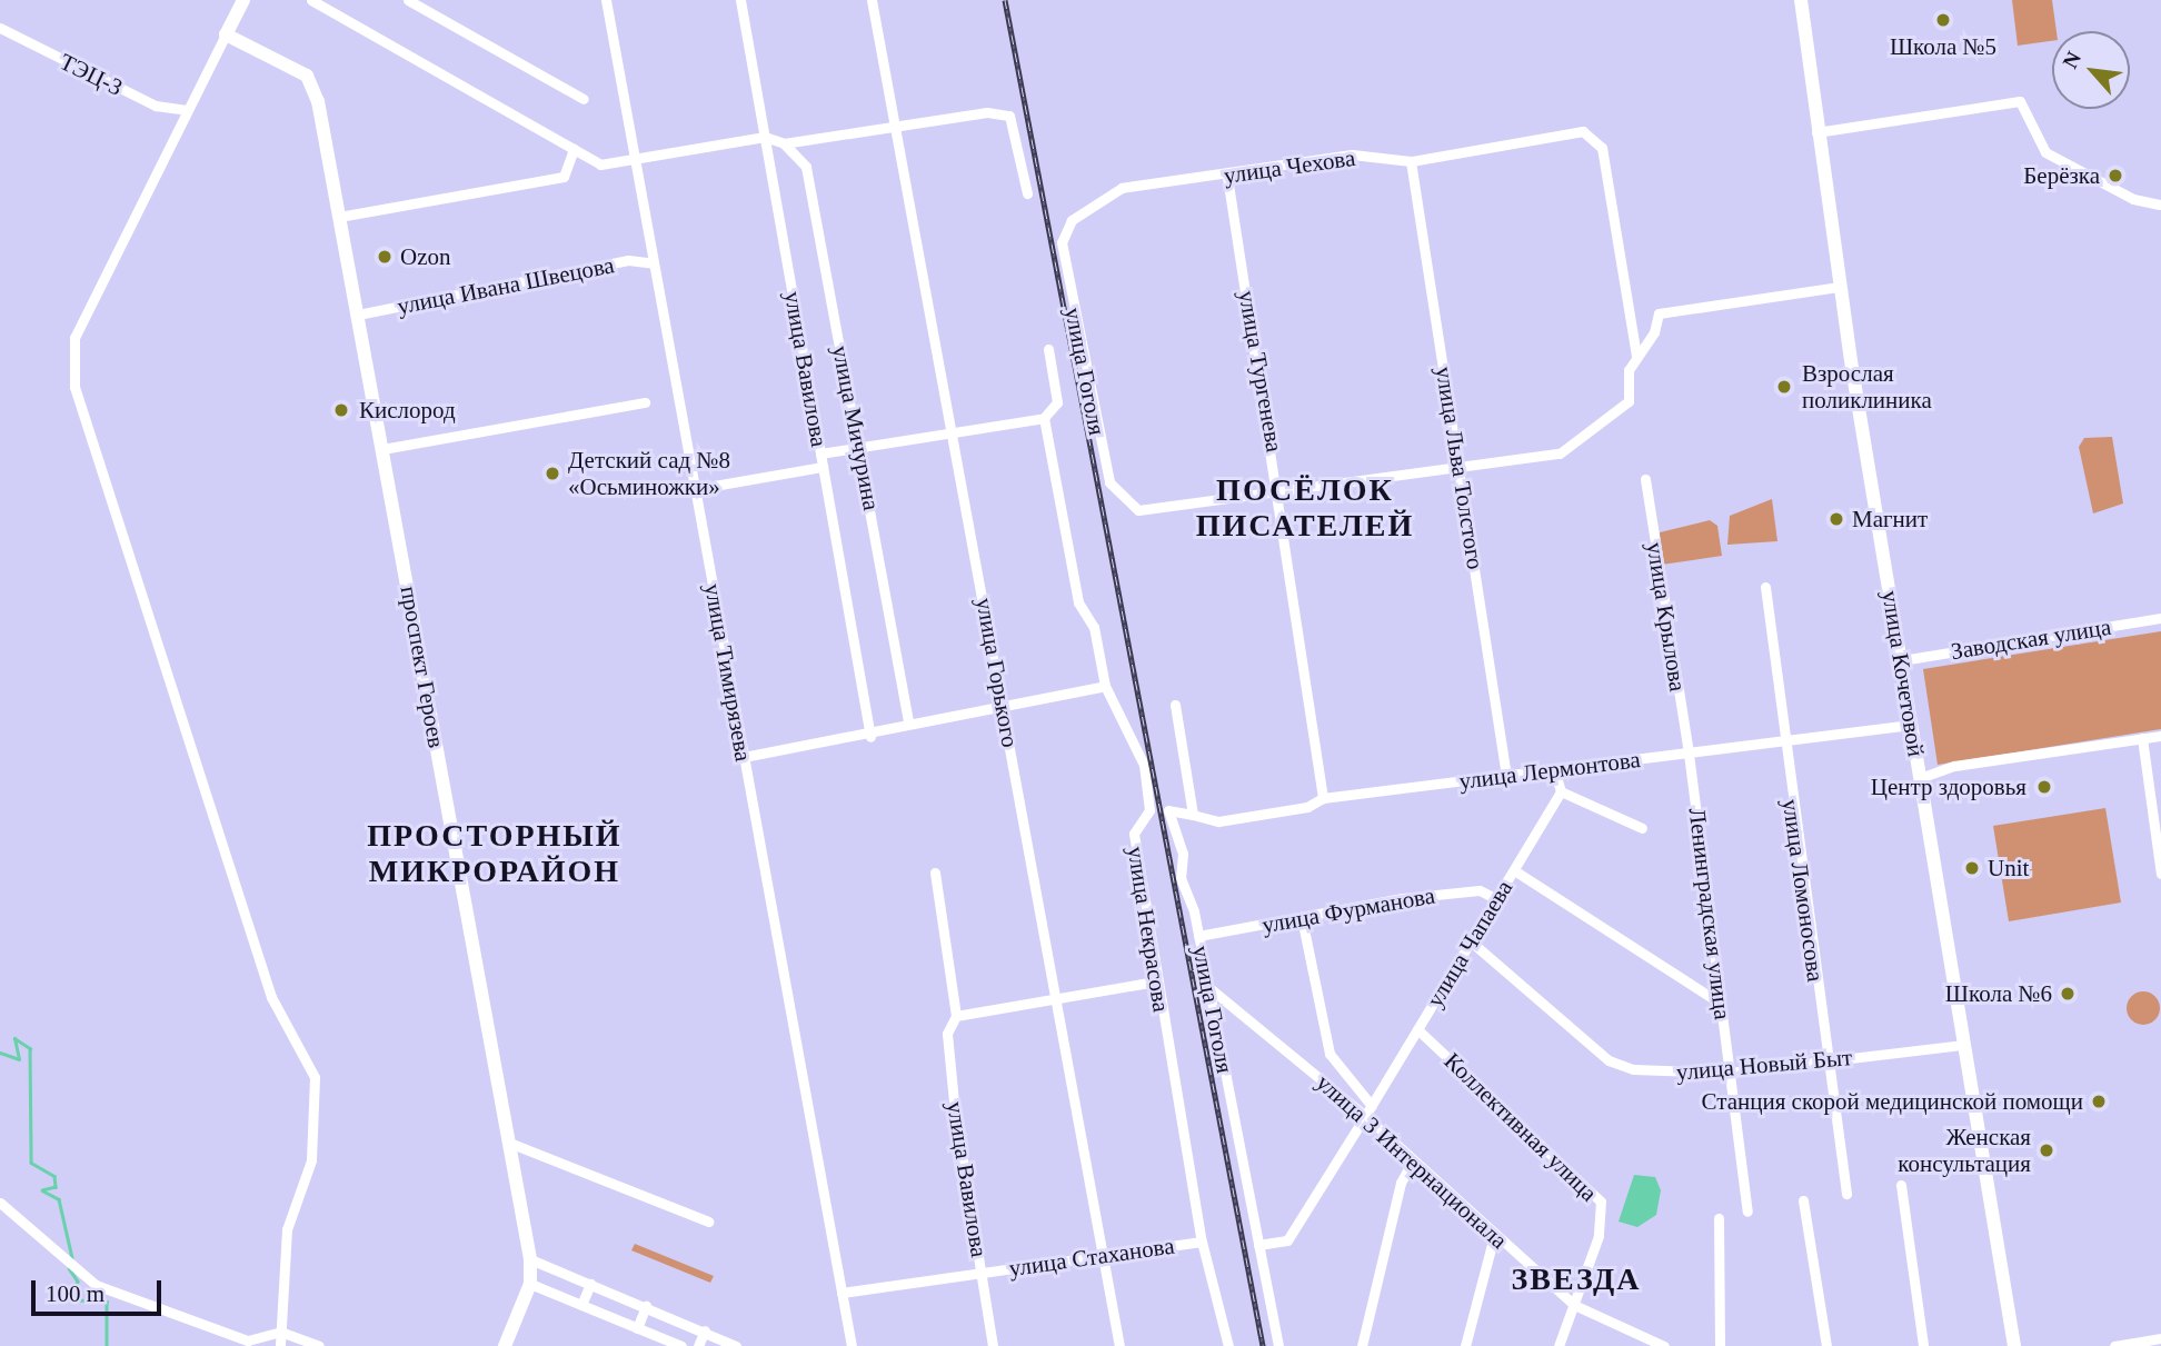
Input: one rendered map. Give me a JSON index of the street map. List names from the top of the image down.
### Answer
{
  "streets": {
    "street": [
      "ТЭЦ-3",
      "улица Чехова",
      "улица Ивана Швецова",
      "улица Вавилова",
      "улица Гоголя",
      "улица Тургенева",
      "улица Мичурина",
      "улица Льва Толстого",
      "улица Крылова",
      "Заводская улица",
      "проспект Героев",
      "улица Тимирязева",
      "улица Горького",
      "улица Кочетовой",
      "улица Лермонтова",
      "улица Ломоносова",
      "улица Фурманова",
      "Ленинградская улица",
      "улица Некрасова",
      "улица Чапаева",
      "улица Новый Быт",
      "Коллективная улица",
      "улица 3 Интернационала",
      "улица Стаханова"
    ]
  },
  "crossings": [
    ["улица Чехова", "улица Гоголя"],
    ["улица Чехова", "улица Тургенева"],
    ["улица Чехова", "улица Льва Толстого"],
    ["улица Ивана Швецова", "проспект Героев"],
    ["улица Ивана Швецова", "улица Тимирязева"],
    ["улица Вавилова", "улица Стаханова"],
    ["улица Гоголя", "улица Тургенева"],
    ["улица Гоголя", "улица Лермонтова"],
    ["улица Гоголя", "улица Фурманова"],
    ["улица Гоголя", "улица Чапаева"],
    ["улица Гоголя", "улица 3 Интернационала"],
    ["улица Тургенева", "улица Лермонтова"],
    ["улица Льва Толстого", "улица Лермонтова"],
    ["улица Крылова", "улица Лермонтова"],
    ["улица Крылова", "Ленинградская улица"],
    ["Заводская улица", "улица Кочетовой"],
    ["улица Тимирязева", "улица Стаханова"],
    ["улица Горького", "улица Стаханова"],
    ["улица Кочетовой", "улица Лермонтова"],
    ["улица Кочетовой", "улица Новый Быт"],
    ["улица Лермонтова", "улица Ломоносова"],
    ["улица Лермонтова", "Ленинградская улица"],
    ["улица Ломоносова", "улица Новый Быт"],
    ["улица Фурманова", "улица Чапаева"],
    ["Ленинградская улица", "улица Новый Быт"],
    ["улица Некрасова", "улица Стаханова"],
    ["улица Чапаева", "улица Новый Быт"],
    ["улица Чапаева", "Коллективная улица"],
    ["улица Чапаева", "улица 3 Интернационала"],
    ["Коллективная улица", "улица 3 Интернационала"]
  ],
  "districts": ["ПОСЁЛОК ПИСАТЕЛЕЙ", "ПРОСТОРНЫЙ МИКРОРАЙОН", "ЗВЕЗДА"],
  "places": [
    "Школа №5",
    "Берёзка",
    "Ozon",
    "Взрослая поликлиника",
    "Кислород",
    "Детский сад №8 «Осьминожки»",
    "Магнит",
    "Центр здоровья",
    "Unit",
    "Школа №6",
    "Станция скорой медицинской помощи",
    "Женская консультация"
  ],
  "scale_bar": "100 m",
  "north": "top left"
}
